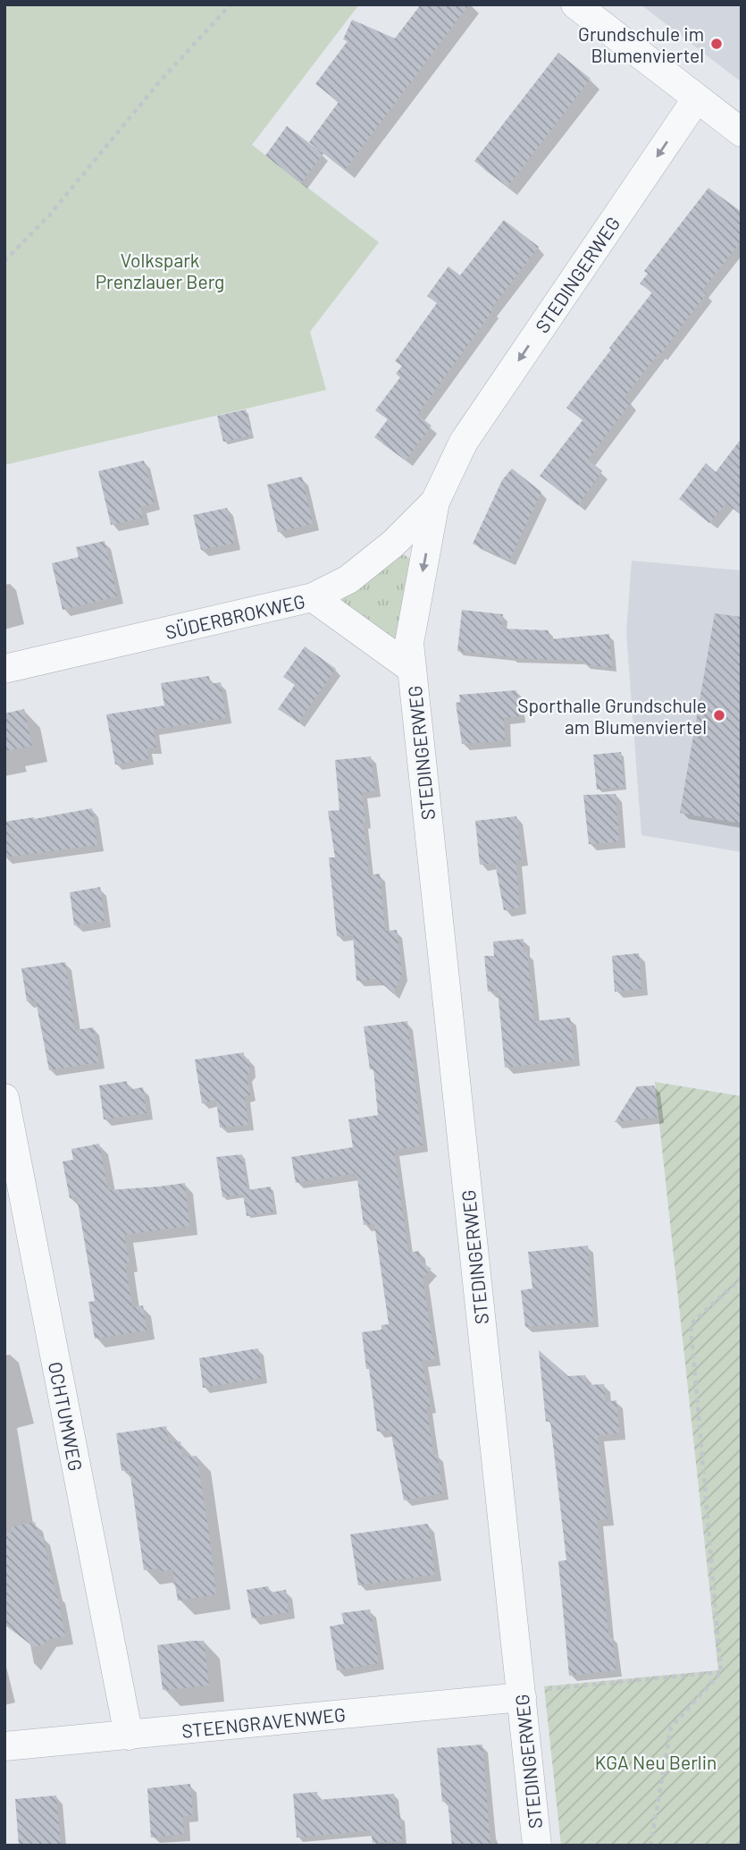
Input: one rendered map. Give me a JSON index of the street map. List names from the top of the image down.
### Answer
{
  "streets": {
    "street": [
      "STEDINGERWEG",
      "SÜDERBROKWEG",
      "OCHTUMWEG",
      "STEENGRAVENWEG"
    ]
  },
  "crossings": [
    ["STEDINGERWEG", "SÜDERBROKWEG"],
    ["STEDINGERWEG", "STEENGRAVENWEG"],
    ["OCHTUMWEG", "STEENGRAVENWEG"]
  ],
  "parks": ["Volkspark Prenzlauer Berg", "KGA Neu Berlin"],
  "places": ["Grundschule im Blumenviertel", "Sporthalle Grundschule am Blumenviertel"]
}
